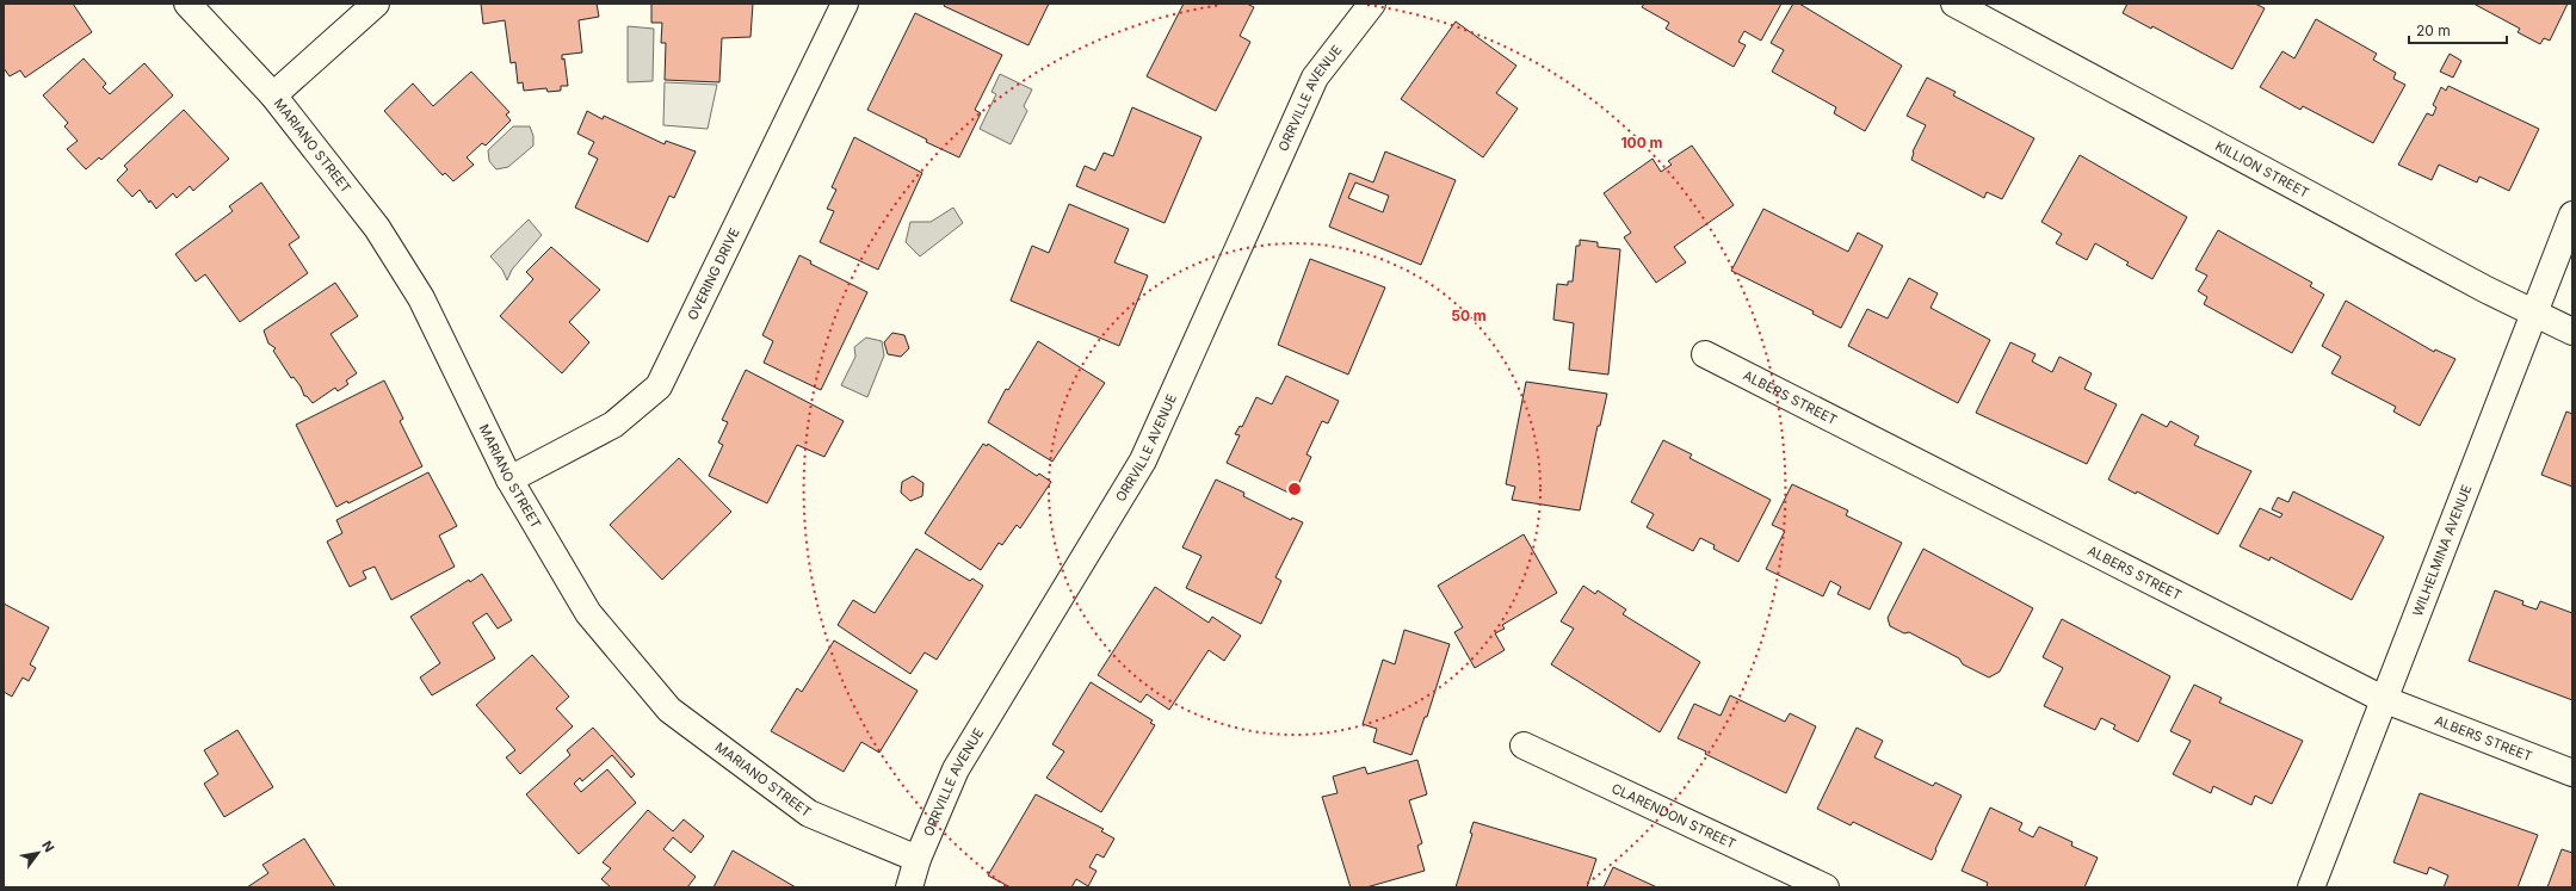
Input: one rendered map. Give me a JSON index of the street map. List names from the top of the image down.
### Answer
{
  "streets": {
    "street": [
      "ORRVILLE AVENUE",
      "MARIANO STREET",
      "KILLION STREET",
      "OVERING DRIVE",
      "ALBERS STREET",
      "WILHELMINA AVENUE",
      "CLARENDON STREET"
    ]
  },
  "crossings": [
    ["ORRVILLE AVENUE", "MARIANO STREET"],
    ["MARIANO STREET", "OVERING DRIVE"],
    ["KILLION STREET", "WILHELMINA AVENUE"],
    ["ALBERS STREET", "WILHELMINA AVENUE"]
  ],
  "scale_bar": "20 m",
  "north": "top right",
  "rings": ["100 m", "50 m"]
}
